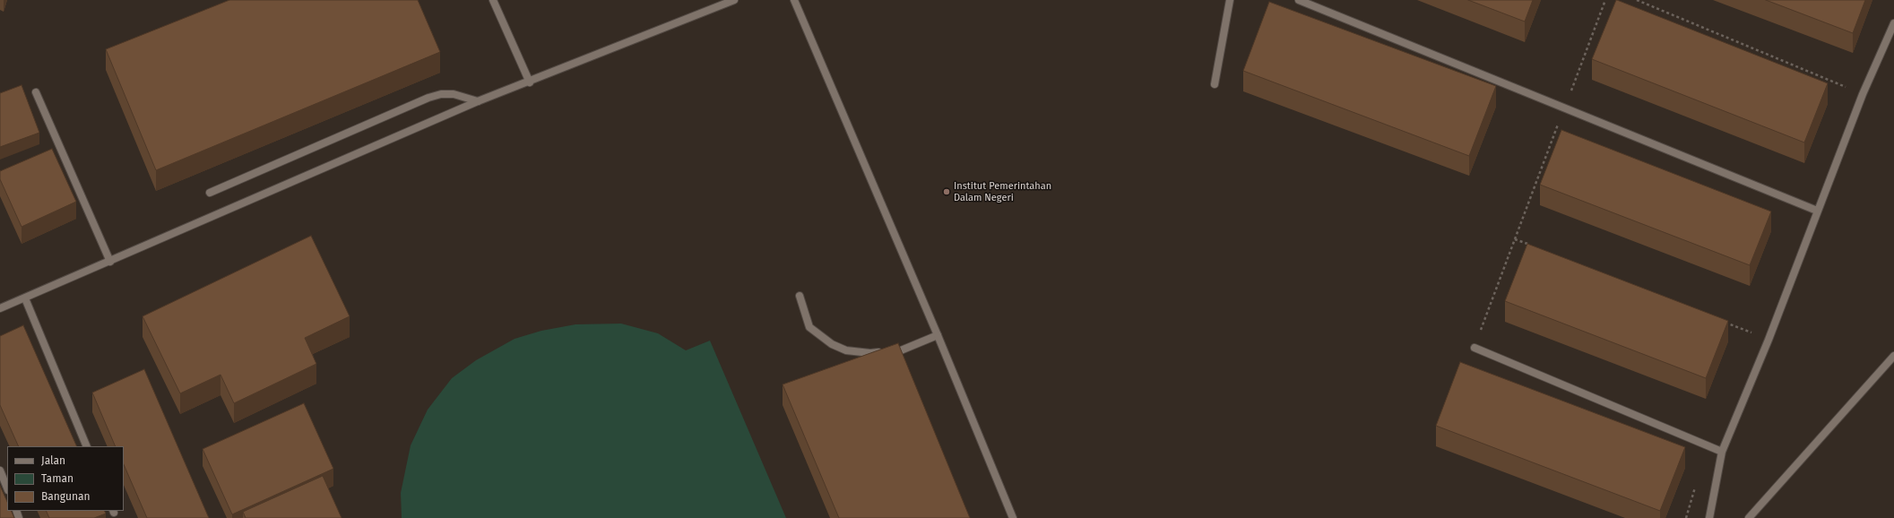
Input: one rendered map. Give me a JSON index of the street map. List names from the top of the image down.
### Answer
{
  "places": ["Institut Pemerintahan Dalam Negeri"],
  "legend": ["Jalan", "Taman", "Bangunan"]
}
